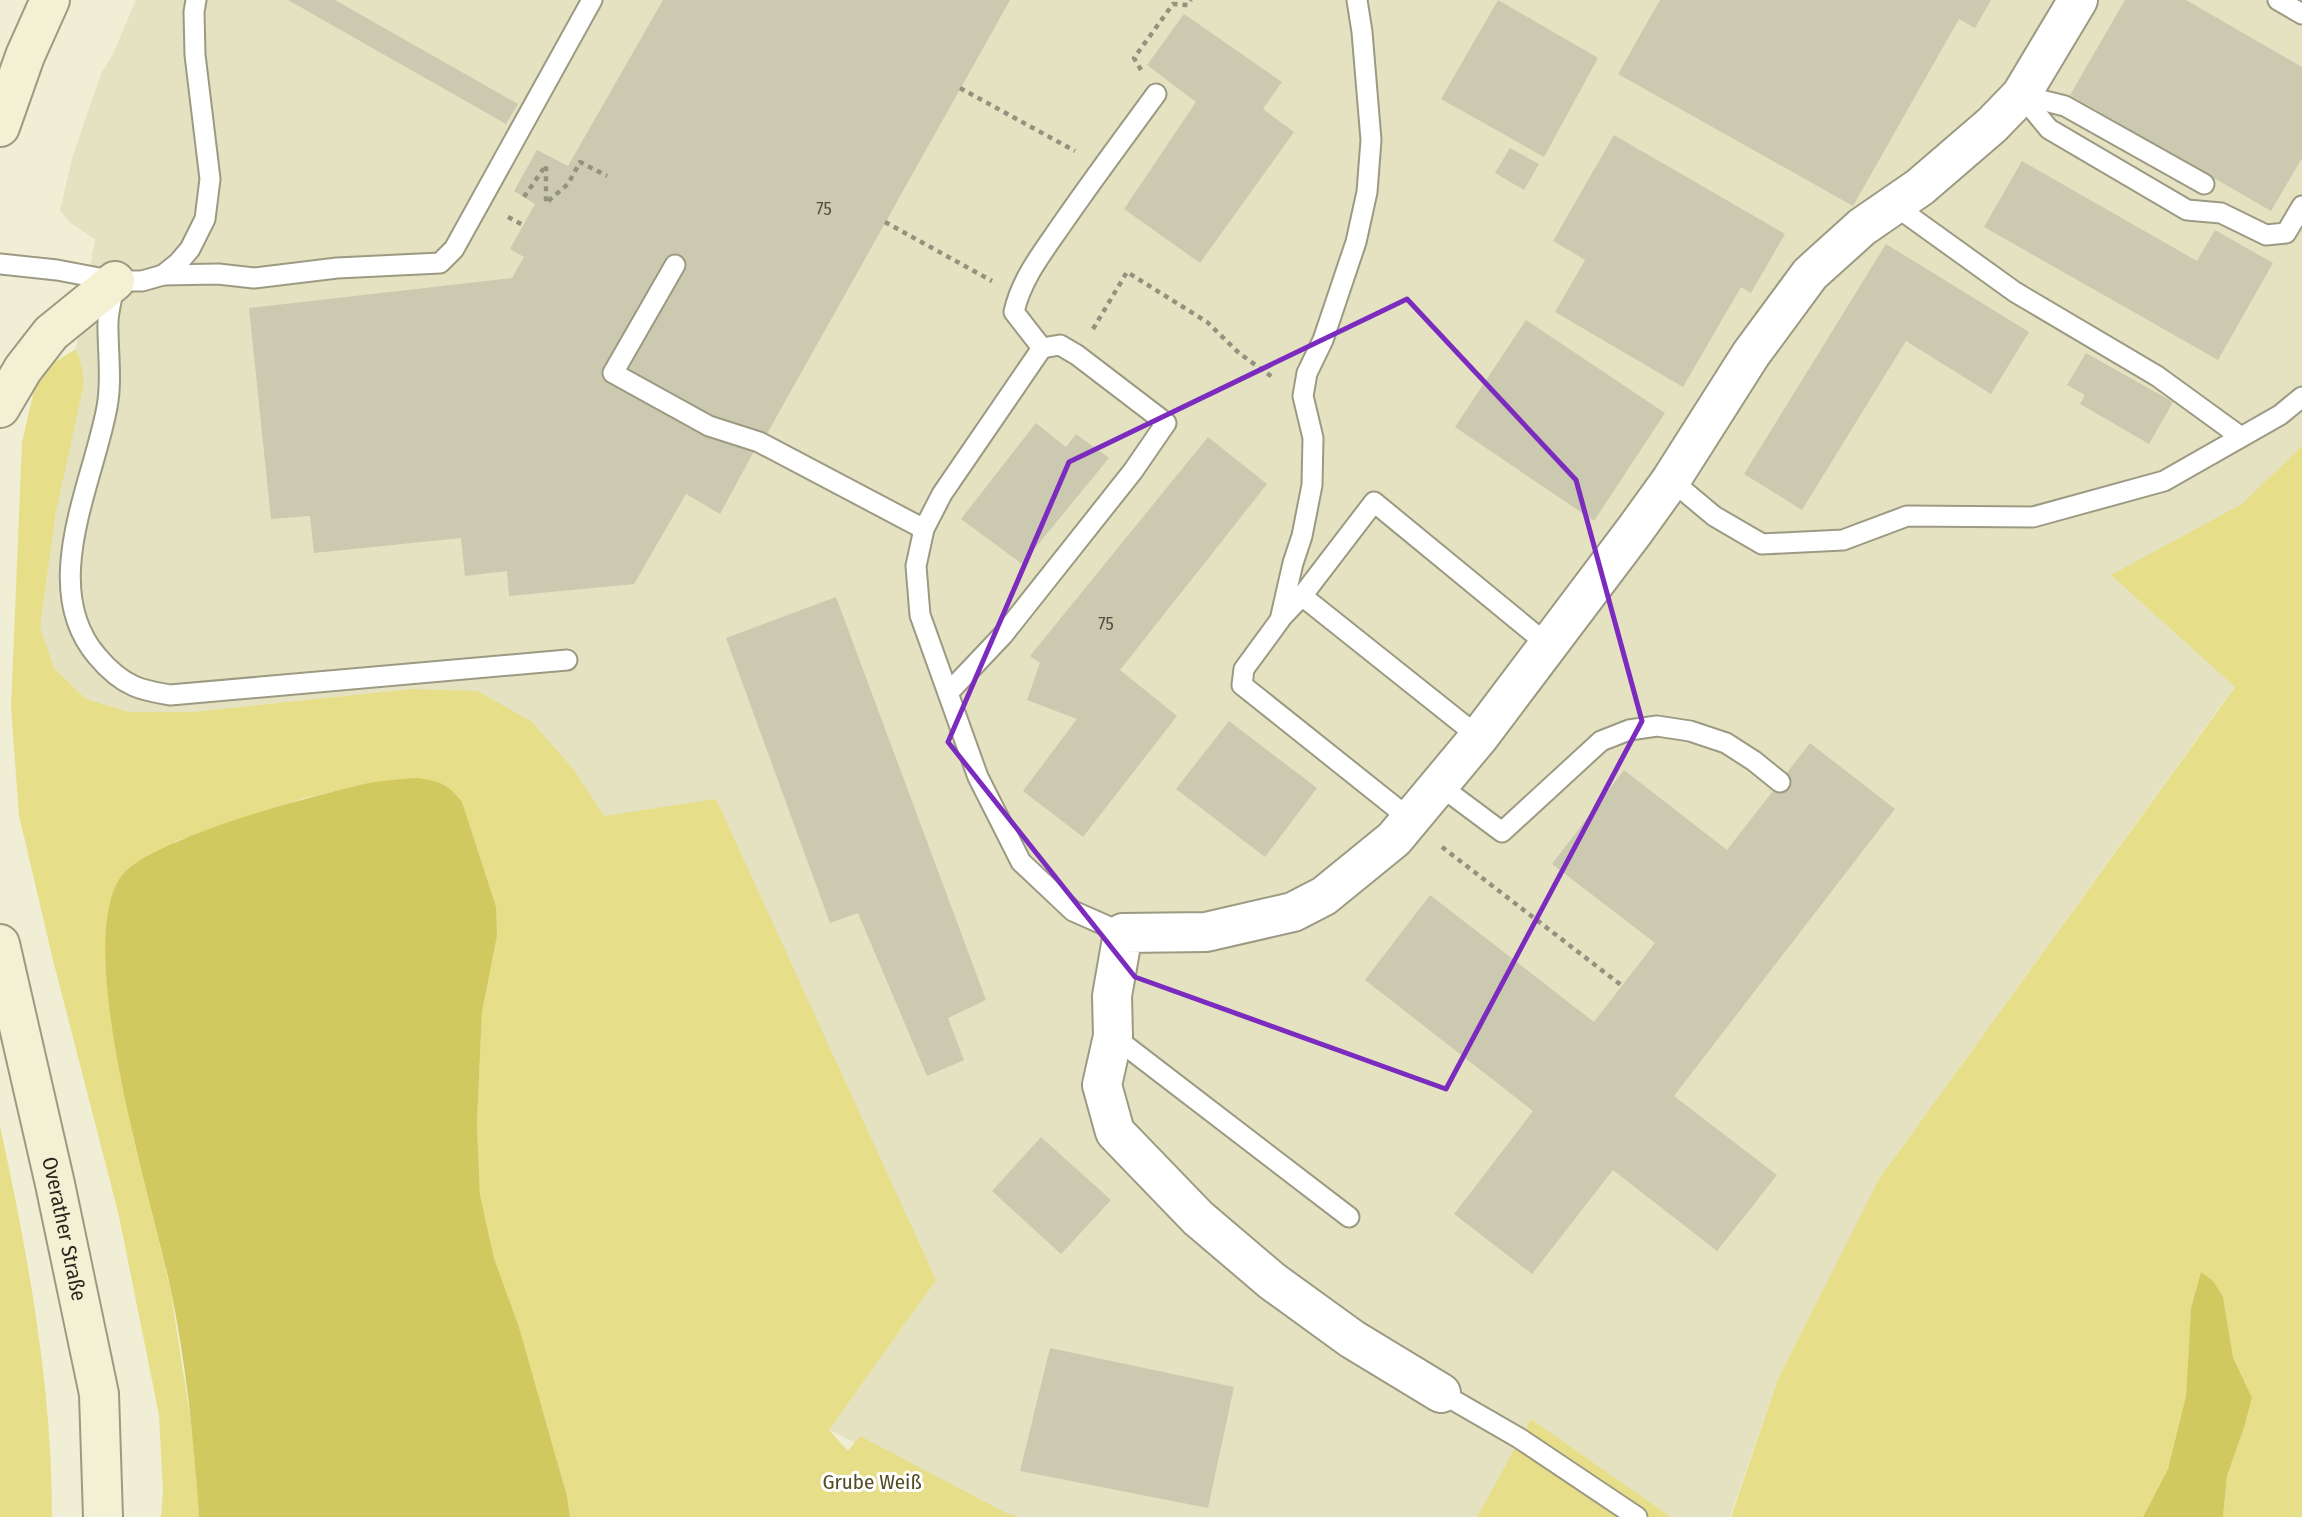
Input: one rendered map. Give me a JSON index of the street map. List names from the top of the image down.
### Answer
{
  "streets": {
    "main road": ["Overather Straße"]
  },
  "parks": ["Grube Weiß"],
  "house_numbers": ["75", "75"]
}
